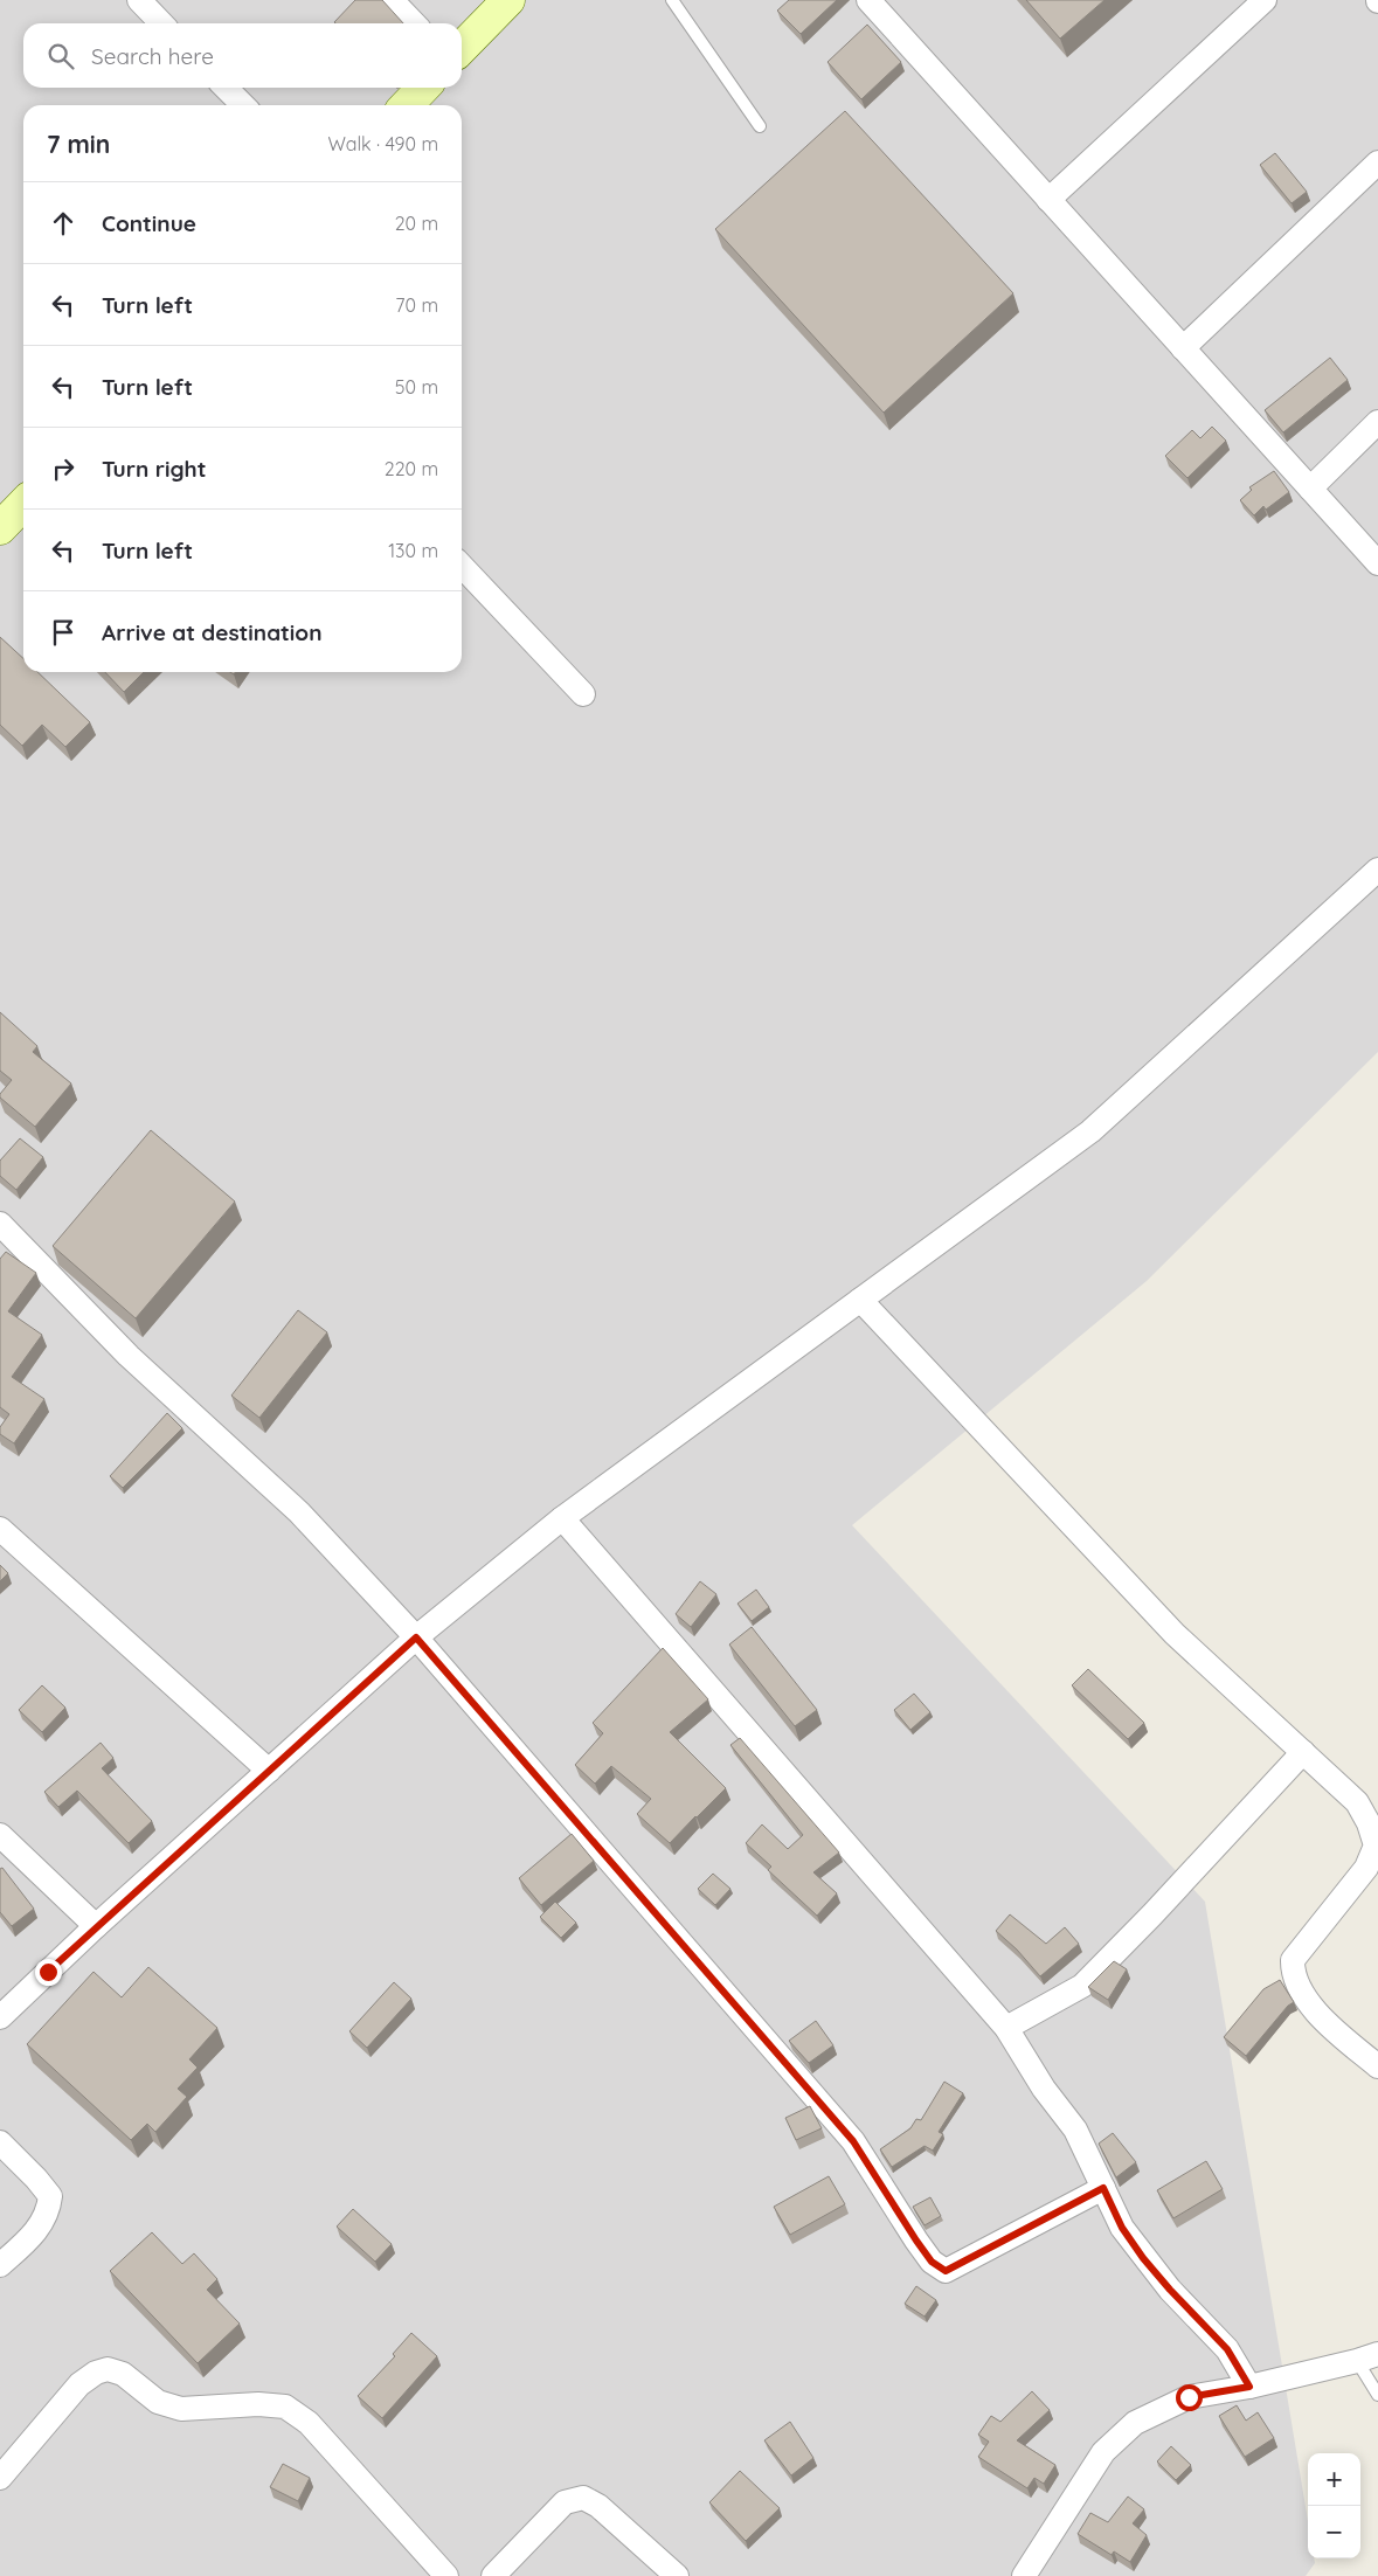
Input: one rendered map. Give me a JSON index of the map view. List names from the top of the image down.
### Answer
{
  "page": {
    "search": "Search here",
    "heading": ["7 min", "Walk · 490 m"],
    "list": [
      ["Continue", "20 m"],
      ["Turn left", "70 m"],
      ["Turn left", "50 m"],
      ["Turn right", "220 m"],
      ["Turn left", "130 m"],
      "Arrive at destination"
    ],
    "map_buttons": ["+", "−"]
  }
}
